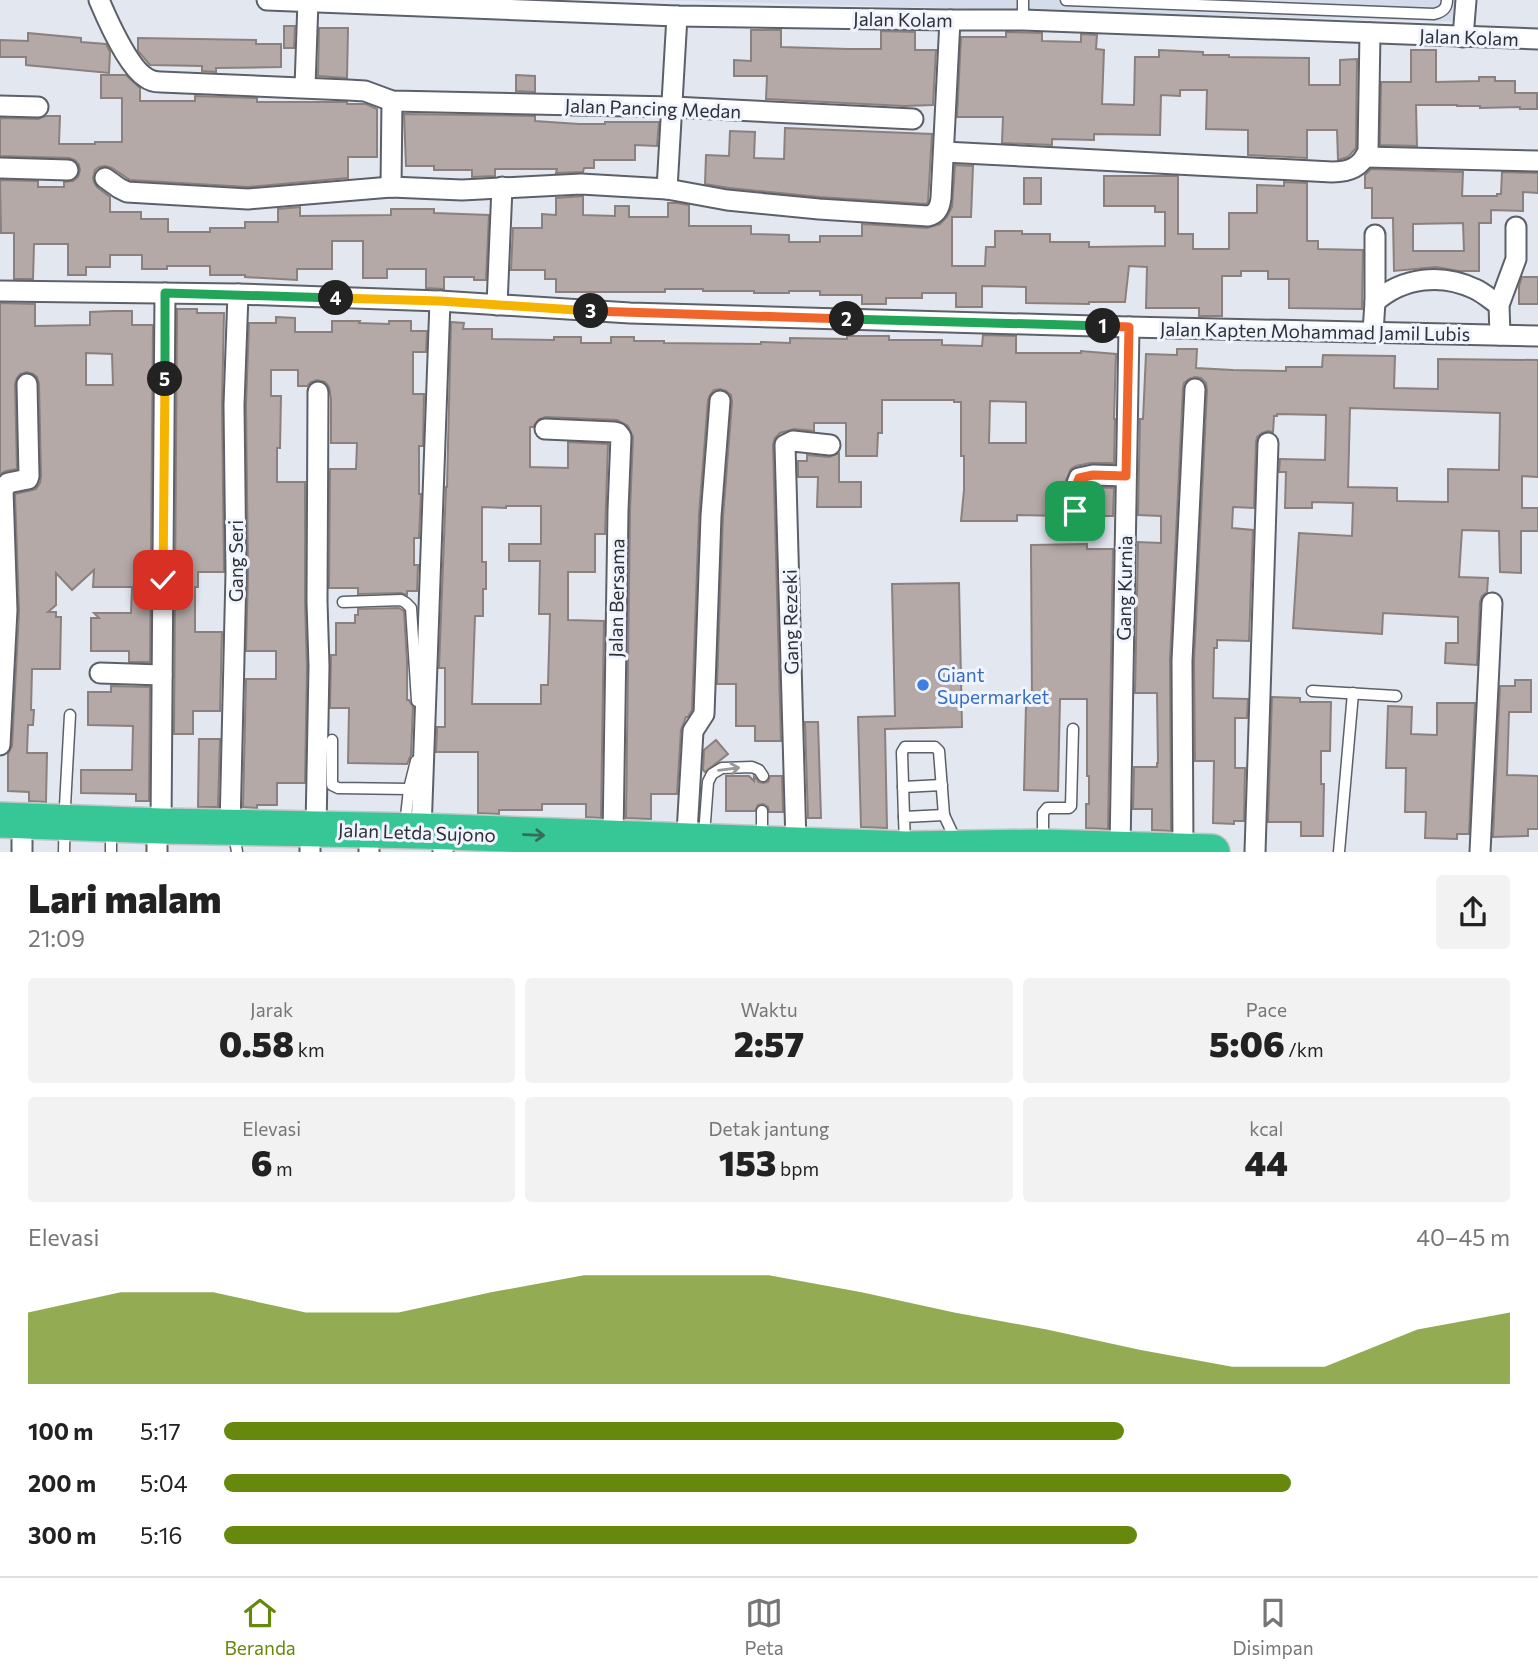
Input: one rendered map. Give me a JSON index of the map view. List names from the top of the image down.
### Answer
{
  "streets": {
    "highway": ["Jalan Letda Sujono"],
    "street": [
      "Jalan Kolam",
      "Jalan Pancing Medan",
      "Jalan Kapten Mohammad Jamil Lubis",
      "Gang Seri",
      "Gang Kurnia",
      "Jalan Bersama",
      "Gang Rezeki"
    ]
  },
  "crossings": [
    ["Jalan Kapten Mohammad Jamil Lubis", "Gang Seri"],
    ["Jalan Kapten Mohammad Jamil Lubis", "Gang Kurnia"],
    ["Gang Seri", "Jalan Letda Sujono"],
    ["Gang Kurnia", "Jalan Letda Sujono"],
    ["Jalan Bersama", "Jalan Letda Sujono"],
    ["Gang Rezeki", "Jalan Letda Sujono"]
  ],
  "places": ["Giant Supermarket"],
  "page": {
    "pins": [
      "4",
      "3",
      "2",
      "1",
      "5"
    ],
    "heading": ["Lari malam", "21:09"],
    "stats": [
      ["Jarak", "0.58 km"],
      ["Waktu", "2:57"],
      ["Pace", "5:06 /km"],
      ["Elevasi", "6 m"],
      ["Detak jantung", "153 bpm"],
      ["kcal", "44"]
    ],
    "chart": ["Elevasi", "40–45 m"],
    "list": [
      {
        "name": "100 m",
        "note": "5:17"
      },
      {
        "name": "200 m",
        "note": "5:04"
      },
      {
        "name": "300 m",
        "note": "5:16"
      }
    ],
    "tabs": ["Beranda", "Peta", "Disimpan"]
  }
}
